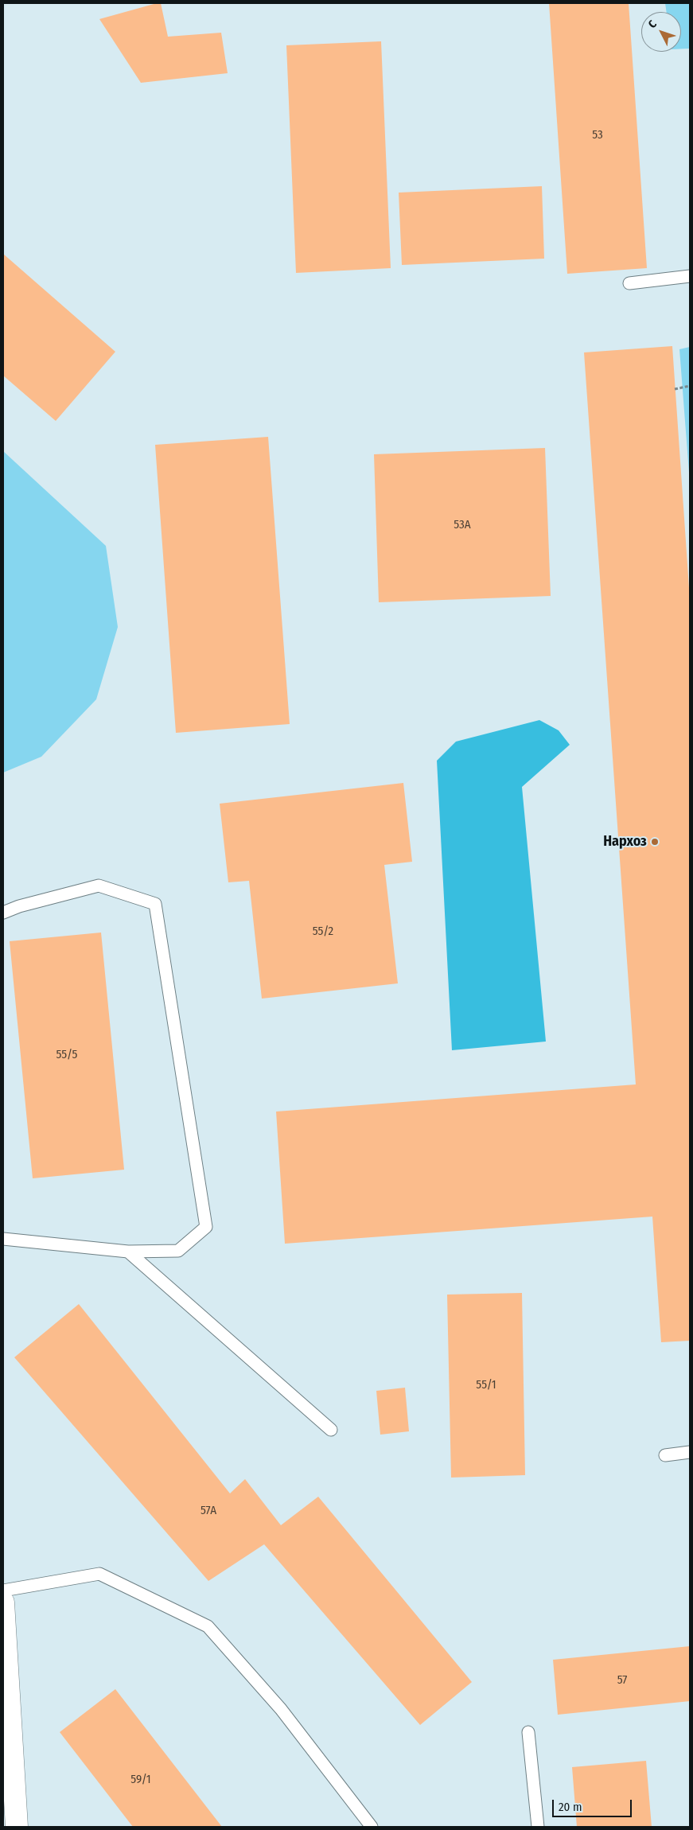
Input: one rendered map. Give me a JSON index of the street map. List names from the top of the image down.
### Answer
{
  "places": ["Нархоз"],
  "house_numbers": [
    "53",
    "53А",
    "55/2",
    "55/5",
    "55/1",
    "57А",
    "57",
    "59/1"
  ],
  "scale_bar": "20 m",
  "north": "top left"
}
